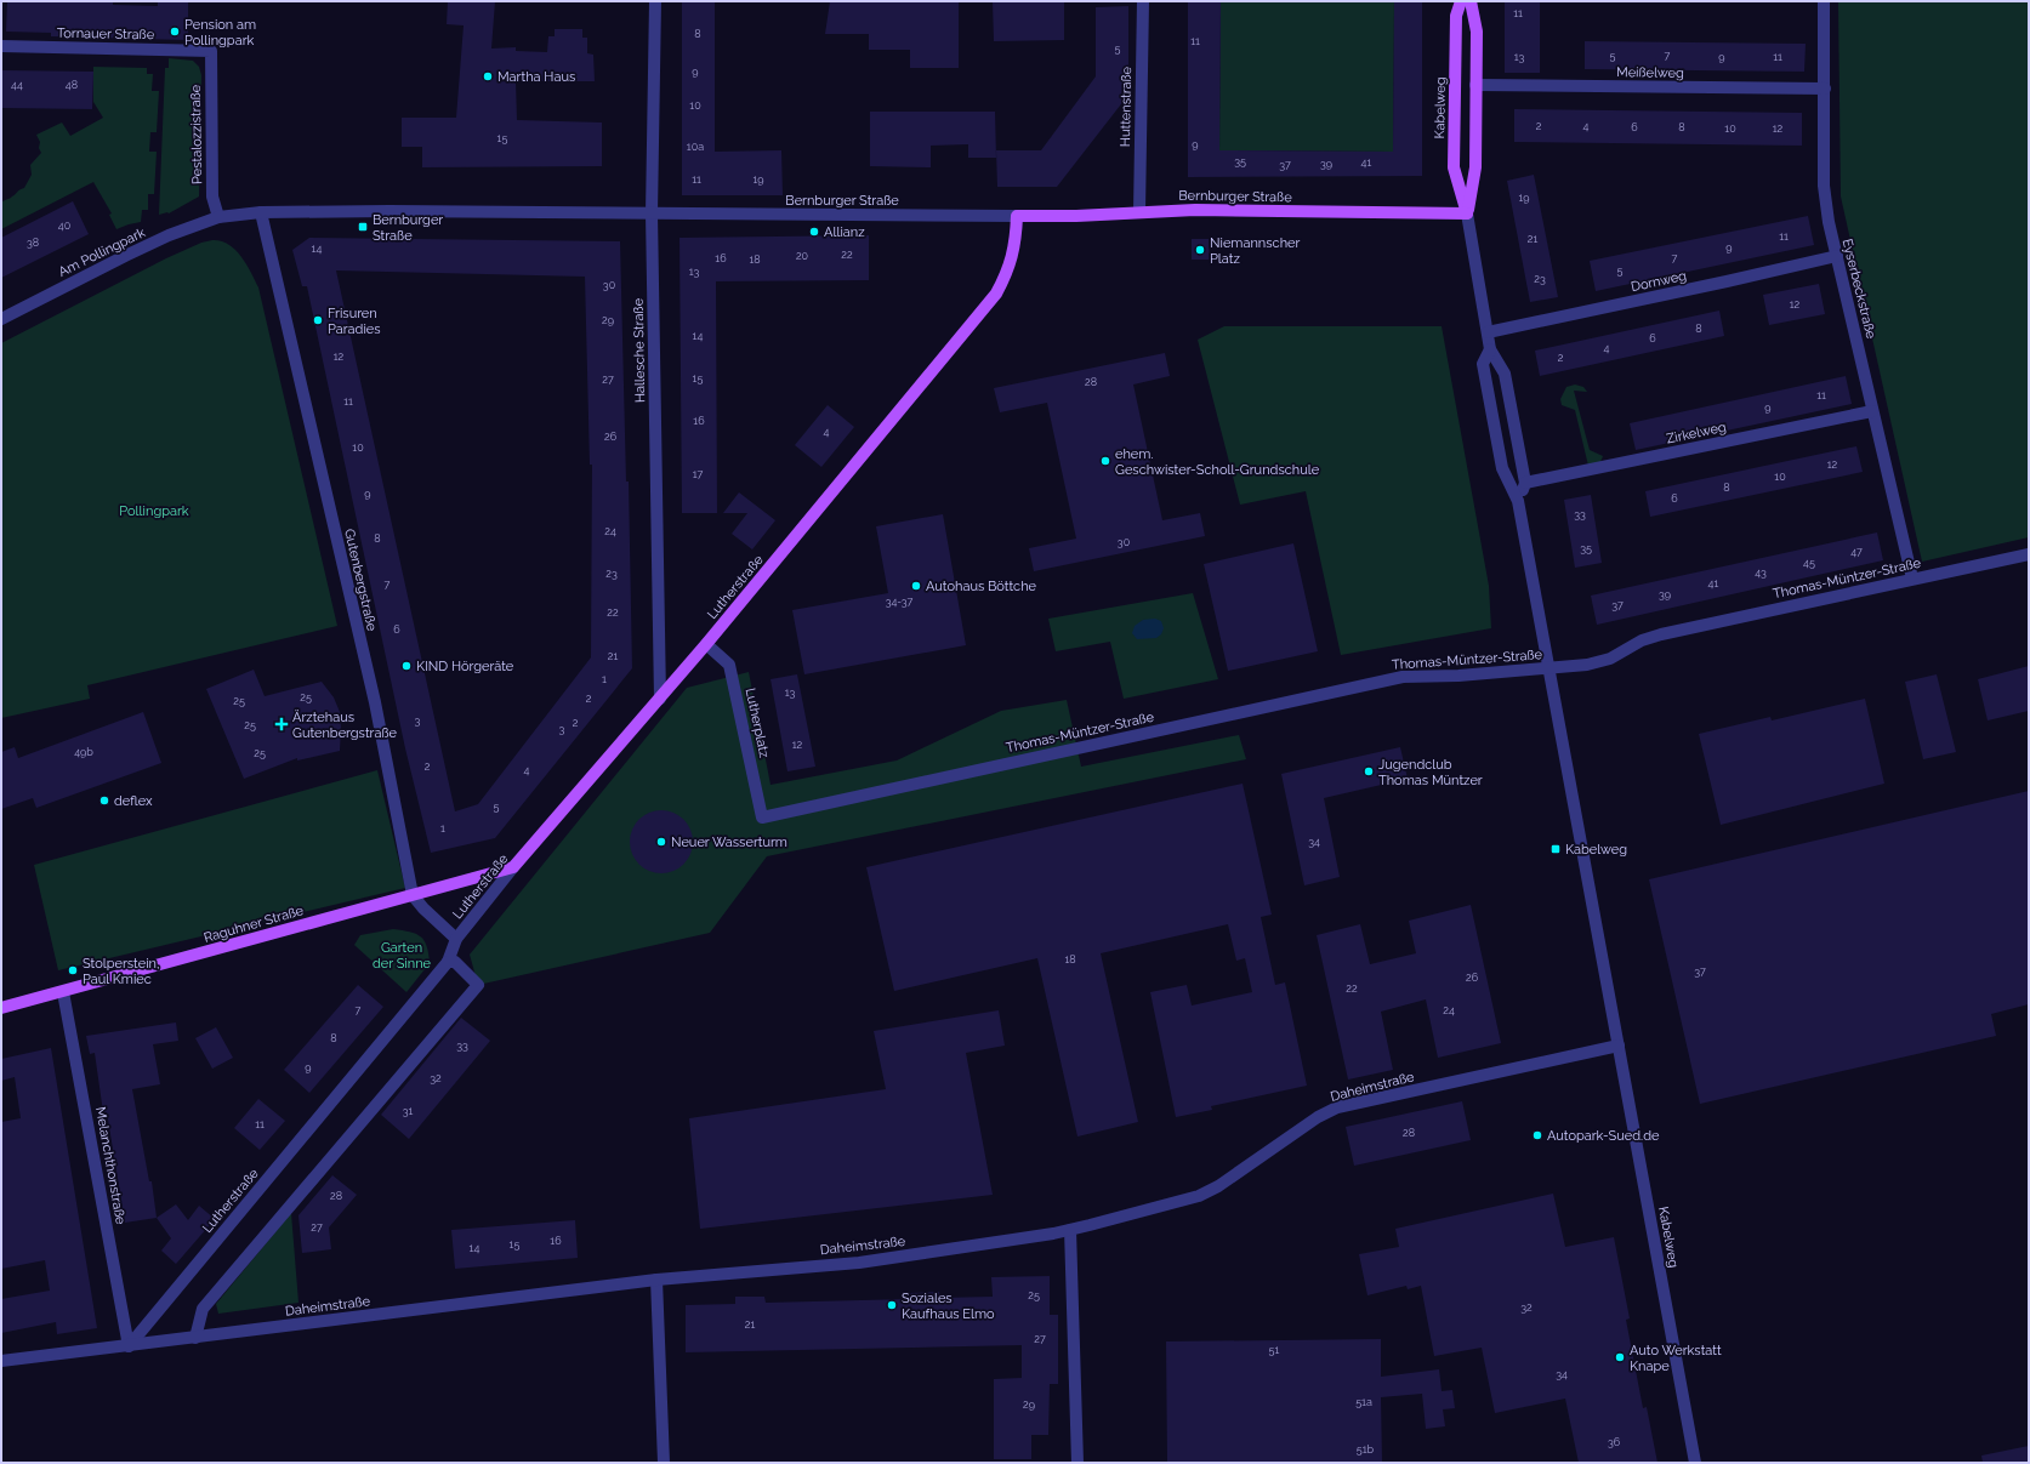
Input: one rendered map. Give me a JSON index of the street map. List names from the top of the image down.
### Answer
{
  "streets": {
    "main road": [
      "Kabelweg",
      "Bernburger Straße",
      "Lutherstraße",
      "Raguhner Straße"
    ],
    "street": [
      "Tornauer Straße",
      "Meißelweg",
      "Huttenstraße",
      "Pestalozzistraße",
      "Am Pollingpark",
      "Dornweg",
      "Eyserbeckstraße",
      "Hallesche Straße",
      "Zirkelweg",
      "Thomas-Müntzer-Straße",
      "Gutenbergstraße",
      "Lutherplatz",
      "Daheimstraße",
      "Melanchthonstraße"
    ]
  },
  "crossings": [
    ["Tornauer Straße", "Pestalozzistraße"],
    ["Meißelweg", "Kabelweg"],
    ["Meißelweg", "Eyserbeckstraße"],
    ["Huttenstraße", "Bernburger Straße"],
    ["Kabelweg", "Bernburger Straße"],
    ["Kabelweg", "Dornweg"],
    ["Kabelweg", "Zirkelweg"],
    ["Kabelweg", "Thomas-Müntzer-Straße"],
    ["Kabelweg", "Daheimstraße"],
    ["Pestalozzistraße", "Bernburger Straße"],
    ["Pestalozzistraße", "Am Pollingpark"],
    ["Bernburger Straße", "Am Pollingpark"],
    ["Bernburger Straße", "Hallesche Straße"],
    ["Bernburger Straße", "Gutenbergstraße"],
    ["Bernburger Straße", "Lutherstraße"],
    ["Dornweg", "Eyserbeckstraße"],
    ["Eyserbeckstraße", "Zirkelweg"],
    ["Eyserbeckstraße", "Thomas-Müntzer-Straße"],
    ["Hallesche Straße", "Lutherstraße"],
    ["Thomas-Müntzer-Straße", "Lutherplatz"],
    ["Gutenbergstraße", "Raguhner Straße"],
    ["Lutherstraße", "Lutherplatz"],
    ["Lutherstraße", "Raguhner Straße"],
    ["Lutherstraße", "Daheimstraße"],
    ["Lutherstraße", "Melanchthonstraße"],
    ["Raguhner Straße", "Melanchthonstraße"],
    ["Daheimstraße", "Melanchthonstraße"]
  ],
  "parks": ["Pollingpark", "Garten der Sinne"],
  "places": {
    "other": [
      "Pension am Pollingpark",
      "Martha Haus",
      "Allianz",
      "Niemannscher Platz",
      "Frisuren Paradies",
      "ehem. Geschwister-Scholl-Grundschule",
      "Autohaus Böttche",
      "KIND Hörgeräte",
      "Jugendclub Thomas Müntzer",
      "deflex",
      "Neuer Wasserturm",
      "Stolperstein, Paul Kmiec",
      "Autopark-Sued.de",
      "Soziales Kaufhaus Elmo",
      "Auto Werkstatt Knape"
    ],
    "transit": ["Bernburger Straße", "Kabelweg"],
    "health": ["Ärztehaus Gutenbergstraße"]
  },
  "house_numbers": [
    "11",
    "8",
    "11",
    "5",
    "5",
    "7",
    "13",
    "9",
    "11",
    "9",
    "44",
    "48",
    "10",
    "2",
    "4",
    "6",
    "8",
    "10",
    "12",
    "15",
    "9",
    "10a",
    "35",
    "41",
    "39",
    "37",
    "11",
    "19",
    "19",
    "40",
    "11",
    "21",
    "38",
    "9",
    "14",
    "22",
    "20",
    "16",
    "7",
    "18",
    "5",
    "13",
    "23",
    "30",
    "12",
    "29",
    "8",
    "14",
    "6",
    "4",
    "12",
    "2",
    "15",
    "27",
    "28",
    "11",
    "11",
    "9",
    "16",
    "4",
    "26",
    "10",
    "12",
    "17",
    "10",
    "8",
    "9",
    "6",
    "33",
    "24",
    "8",
    "30",
    "35",
    "47",
    "45",
    "43",
    "23",
    "41",
    "7",
    "39",
    "34-37",
    "37",
    "22",
    "6",
    "21",
    "1",
    "13",
    "25",
    "2",
    "25",
    "3",
    "2",
    "25",
    "3",
    "12",
    "49b",
    "25",
    "2",
    "4",
    "5",
    "1",
    "34",
    "18",
    "37",
    "26",
    "22",
    "7",
    "24",
    "8",
    "33",
    "9",
    "32",
    "31",
    "11",
    "28",
    "28",
    "27",
    "16",
    "15",
    "14",
    "25",
    "32",
    "21",
    "27",
    "51",
    "34",
    "51a",
    "29",
    "36",
    "51b"
  ]
}
